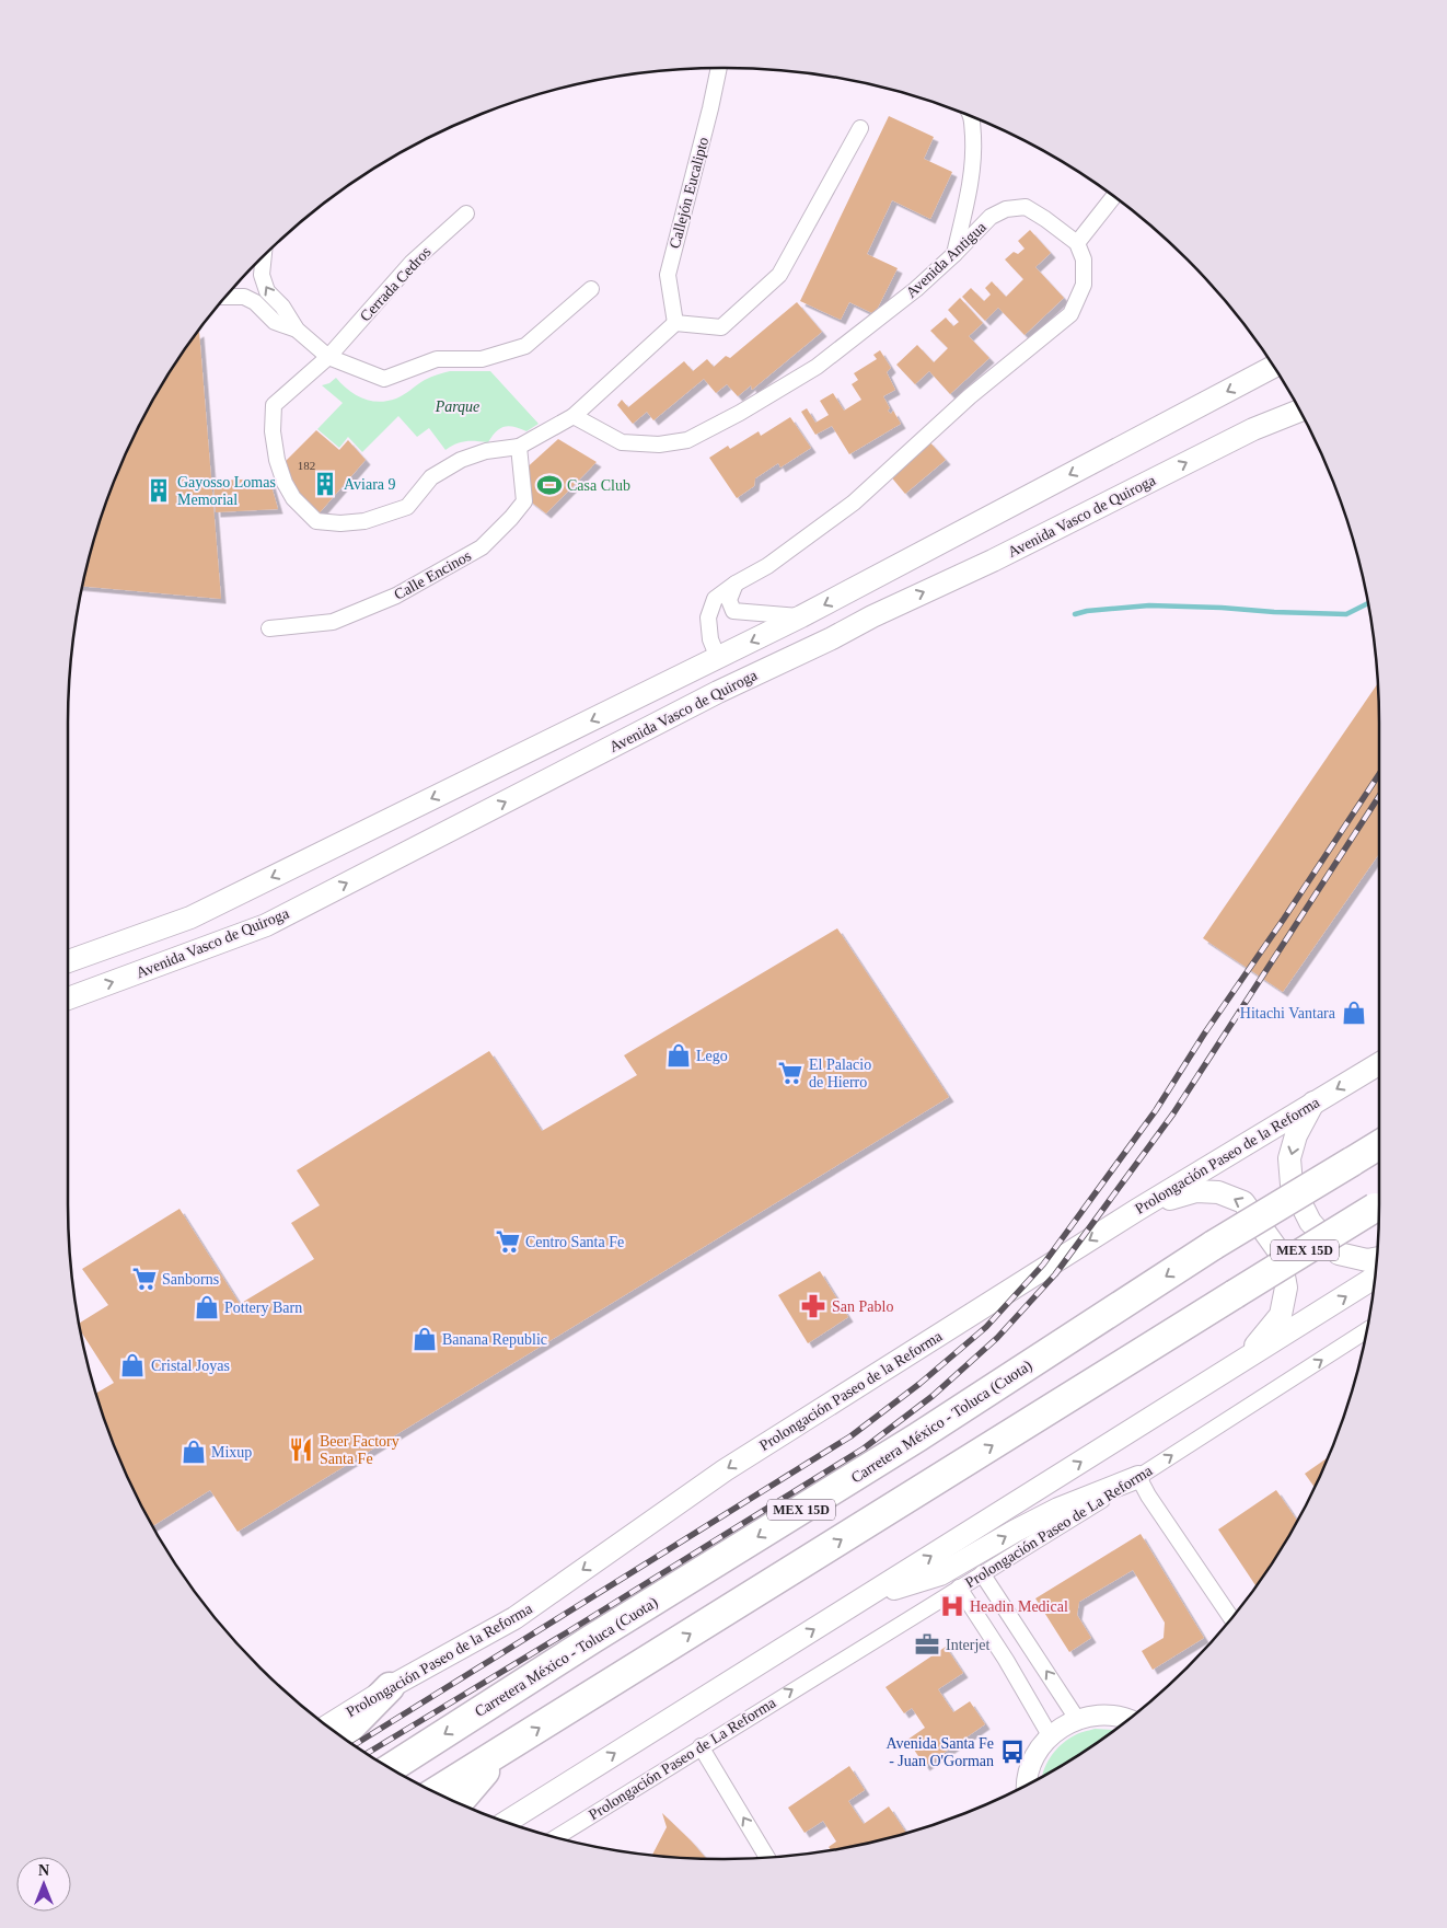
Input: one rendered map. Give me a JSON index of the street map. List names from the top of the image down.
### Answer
{
  "streets": {
    "highway": ["MEX 15D", "Carretera México - Toluca (Cuota)"],
    "main road": ["Avenida Vasco de Quiroga", "Prolongación Paseo de la Reforma"],
    "street": [
      "Callejón Eucalipto",
      "Avenida Antigua",
      "Cerrada Cedros",
      "Calle Encinos",
      "Prolongación Paseo de La Reforma"
    ]
  },
  "crossings": [
    ["Cerrada Cedros", "Calle Encinos"]
  ],
  "one_way": ["Prolongación Paseo de La Reforma"],
  "parks": ["Parque"],
  "places": {
    "building": ["Aviara 9", "Gayosso Lomas Memorial"],
    "sports": ["Casa Club"],
    "shop": [
      "Hitachi Vantara",
      "Lego",
      "Pottery Barn",
      "Banana Republic",
      "Cristal Joyas",
      "Mixup"
    ],
    "supermarket": ["El Palacio de Hierro", "Centro Santa Fe", "Sanborns"],
    "pharmacy": ["San Pablo"],
    "restaurant": ["Beer Factory Santa Fe"],
    "hospital": ["Headin Medical"],
    "office": ["Interjet"],
    "bus stop": ["Avenida Santa Fe - Juan O'Gorman"]
  },
  "house_numbers": ["182"],
  "north": "top"
}
